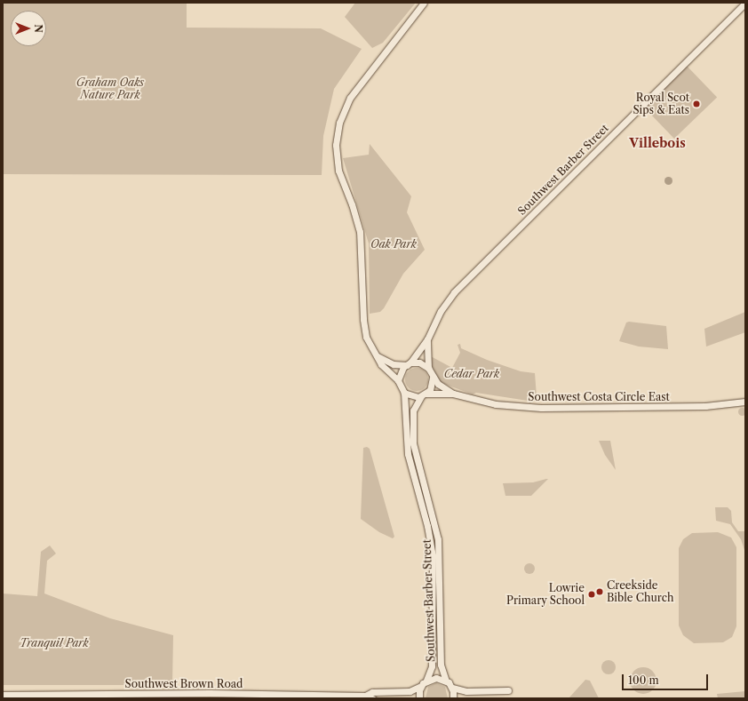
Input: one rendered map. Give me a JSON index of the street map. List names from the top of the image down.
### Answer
{
  "streets": {
    "street": ["Southwest Barber Street", "Southwest Costa Circle East", "Southwest Brown Road"]
  },
  "crossings": [
    ["Southwest Barber Street", "Southwest Costa Circle East"],
    ["Southwest Barber Street", "Southwest Brown Road"]
  ],
  "districts": ["Villebois"],
  "parks": [
    "Graham Oaks Nature Park",
    "Oak Park",
    "Cedar Park",
    "Tranquil Park"
  ],
  "places": ["Royal Scot Sips & Eats", "Creekside Bible Church", "Lowrie Primary School"],
  "scale_bar": "100 m",
  "north": "right"
}
